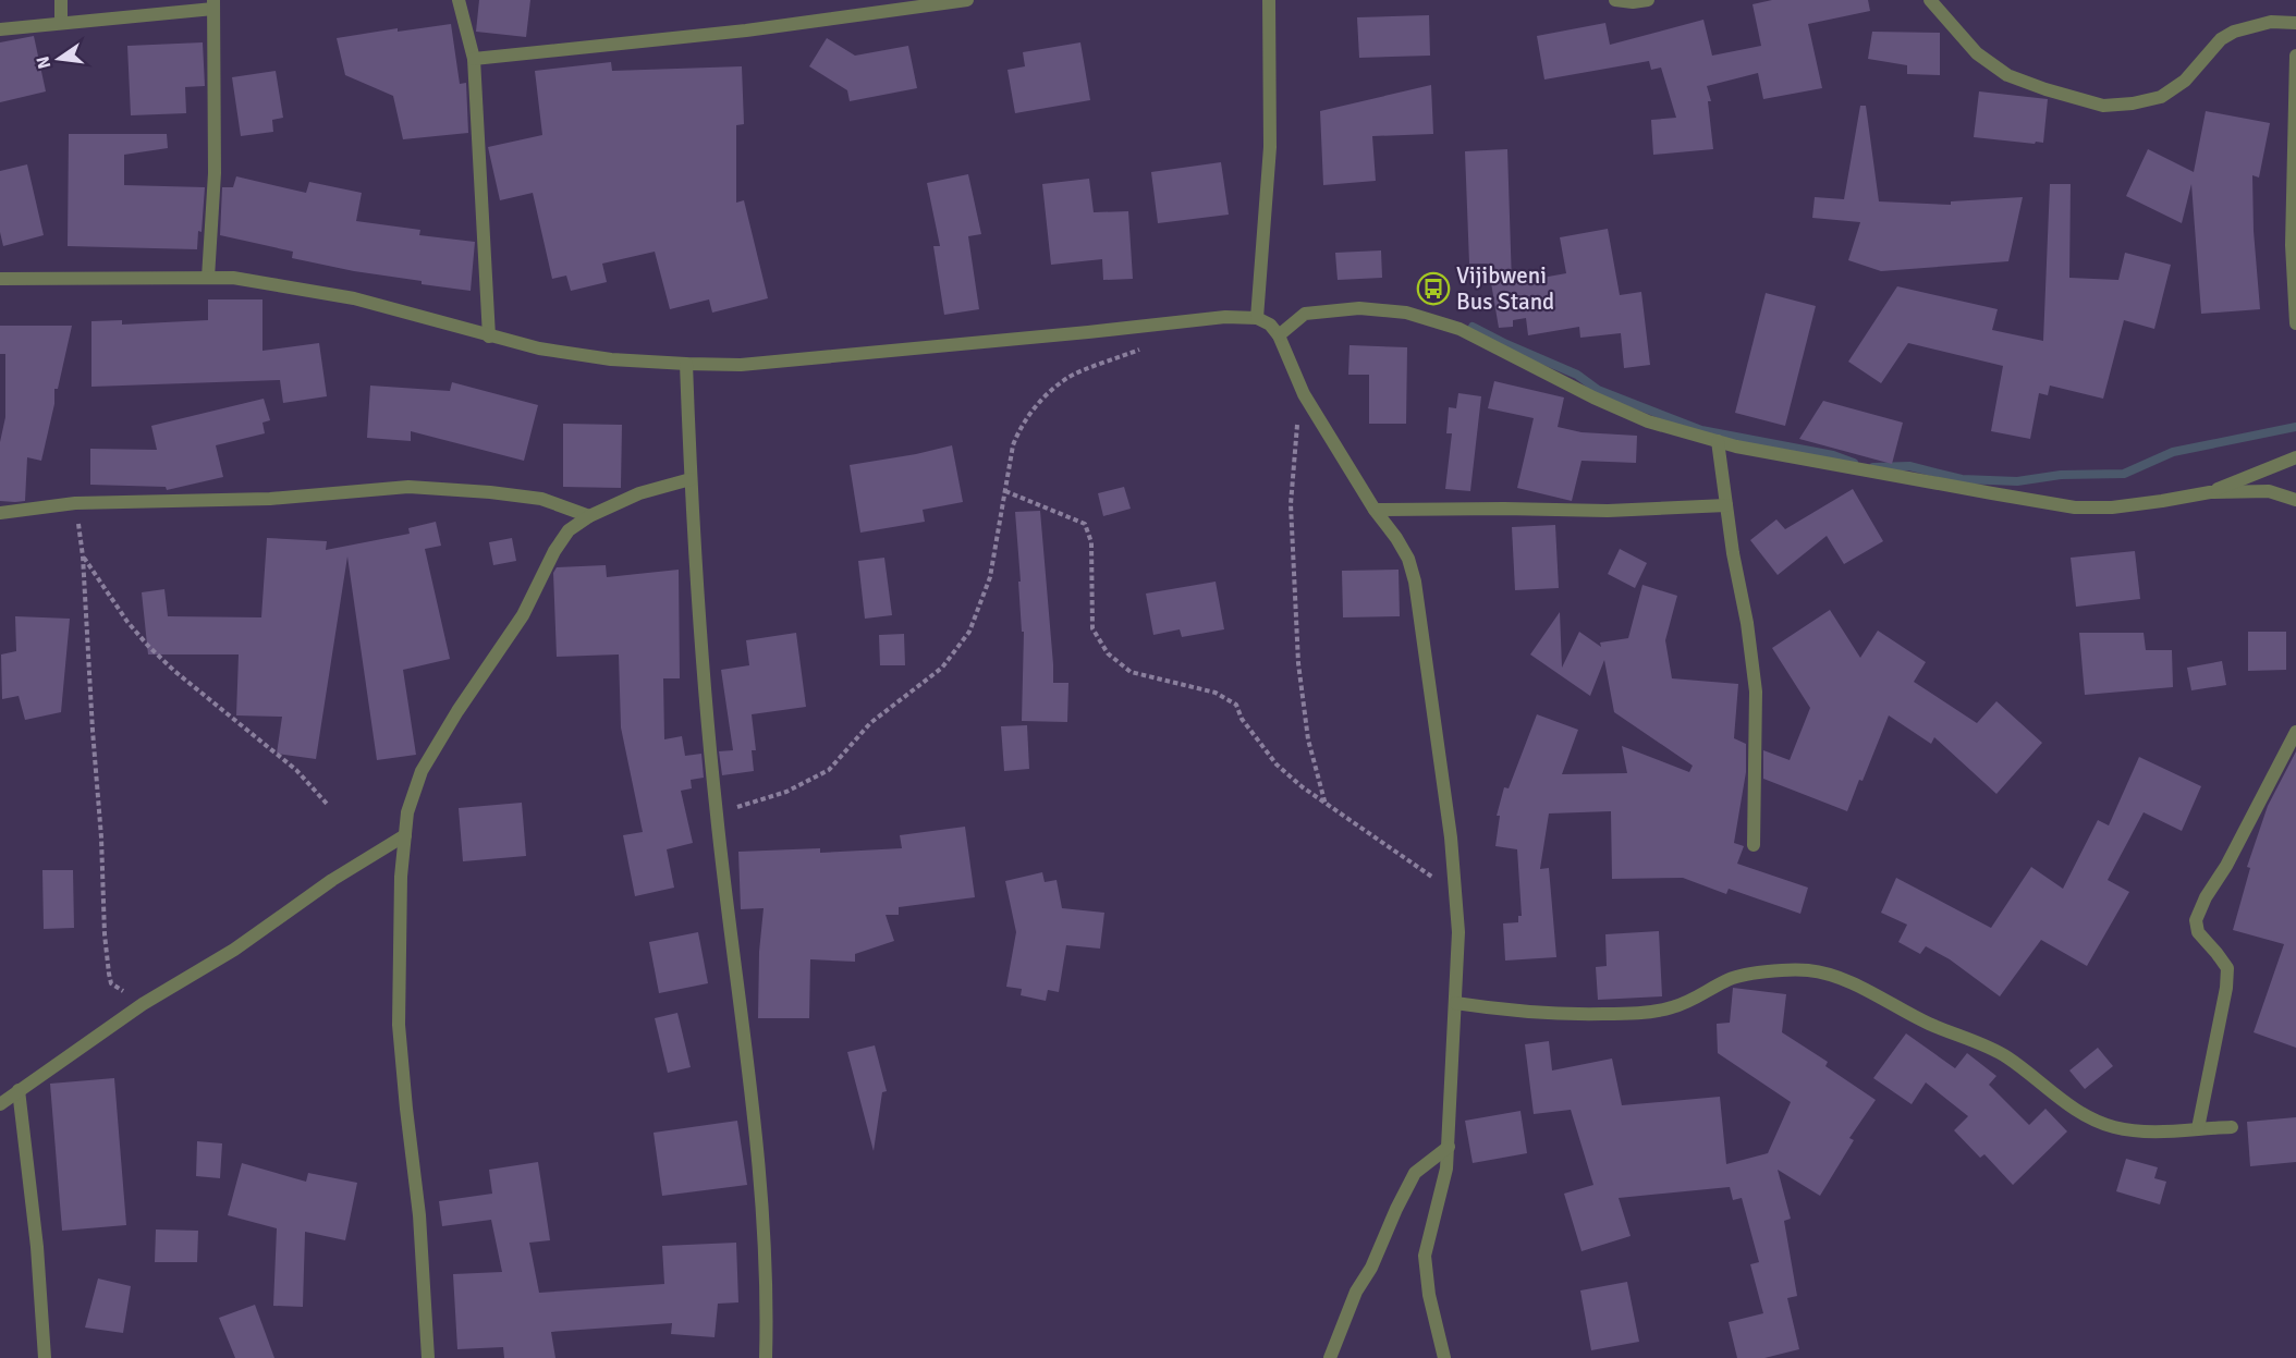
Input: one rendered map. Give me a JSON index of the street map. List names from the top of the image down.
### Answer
{
  "places": {
    "bus stop": ["Vijibweni Bus Stand"]
  },
  "north": "left"
}
